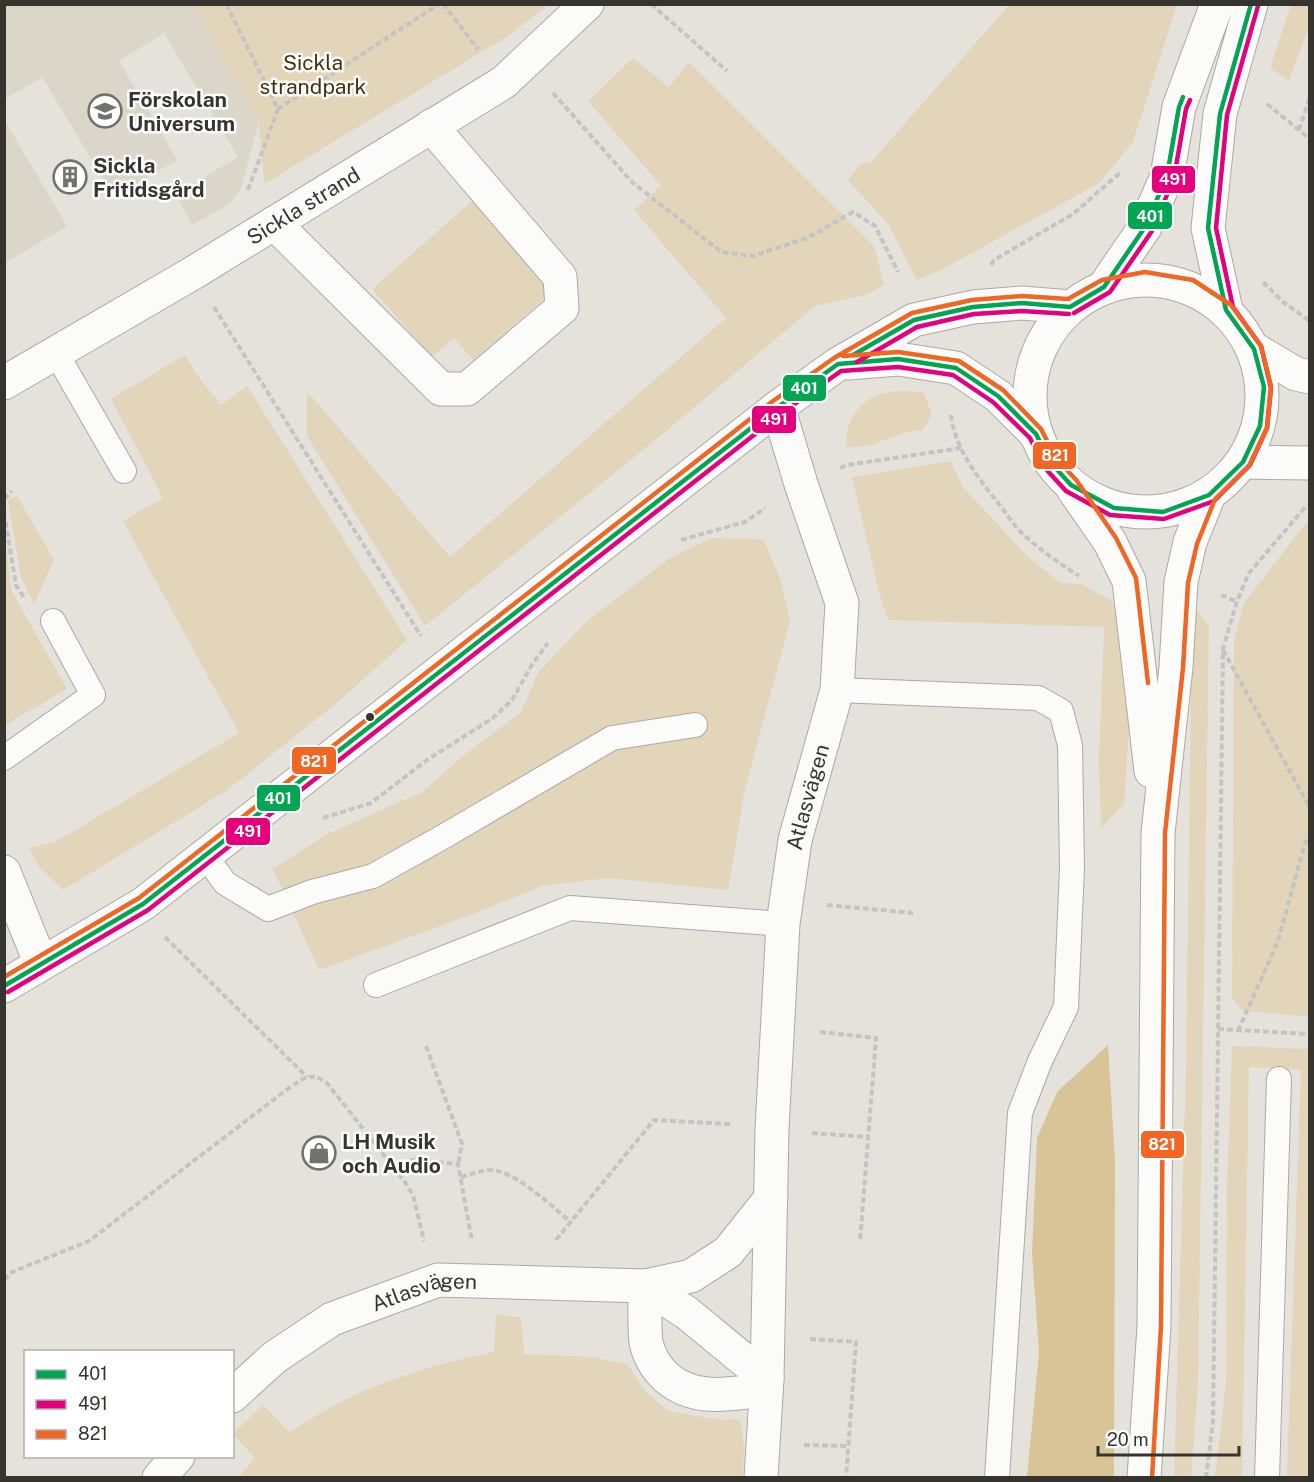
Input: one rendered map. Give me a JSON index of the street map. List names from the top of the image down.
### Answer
{
  "streets": {
    "street": ["Sickla strand", "Atlasvägen"]
  },
  "parks": ["Sickla strandpark"],
  "places": {
    "school or university": ["Förskolan Universum"],
    "building": ["Sickla Fritidsgård"],
    "shop": ["LH Musik och Audio"]
  },
  "lines": ["transit line 401", "transit line 491", "transit line 821"],
  "legend": ["401", "491", "821"],
  "scale_bar": "20 m"
}
